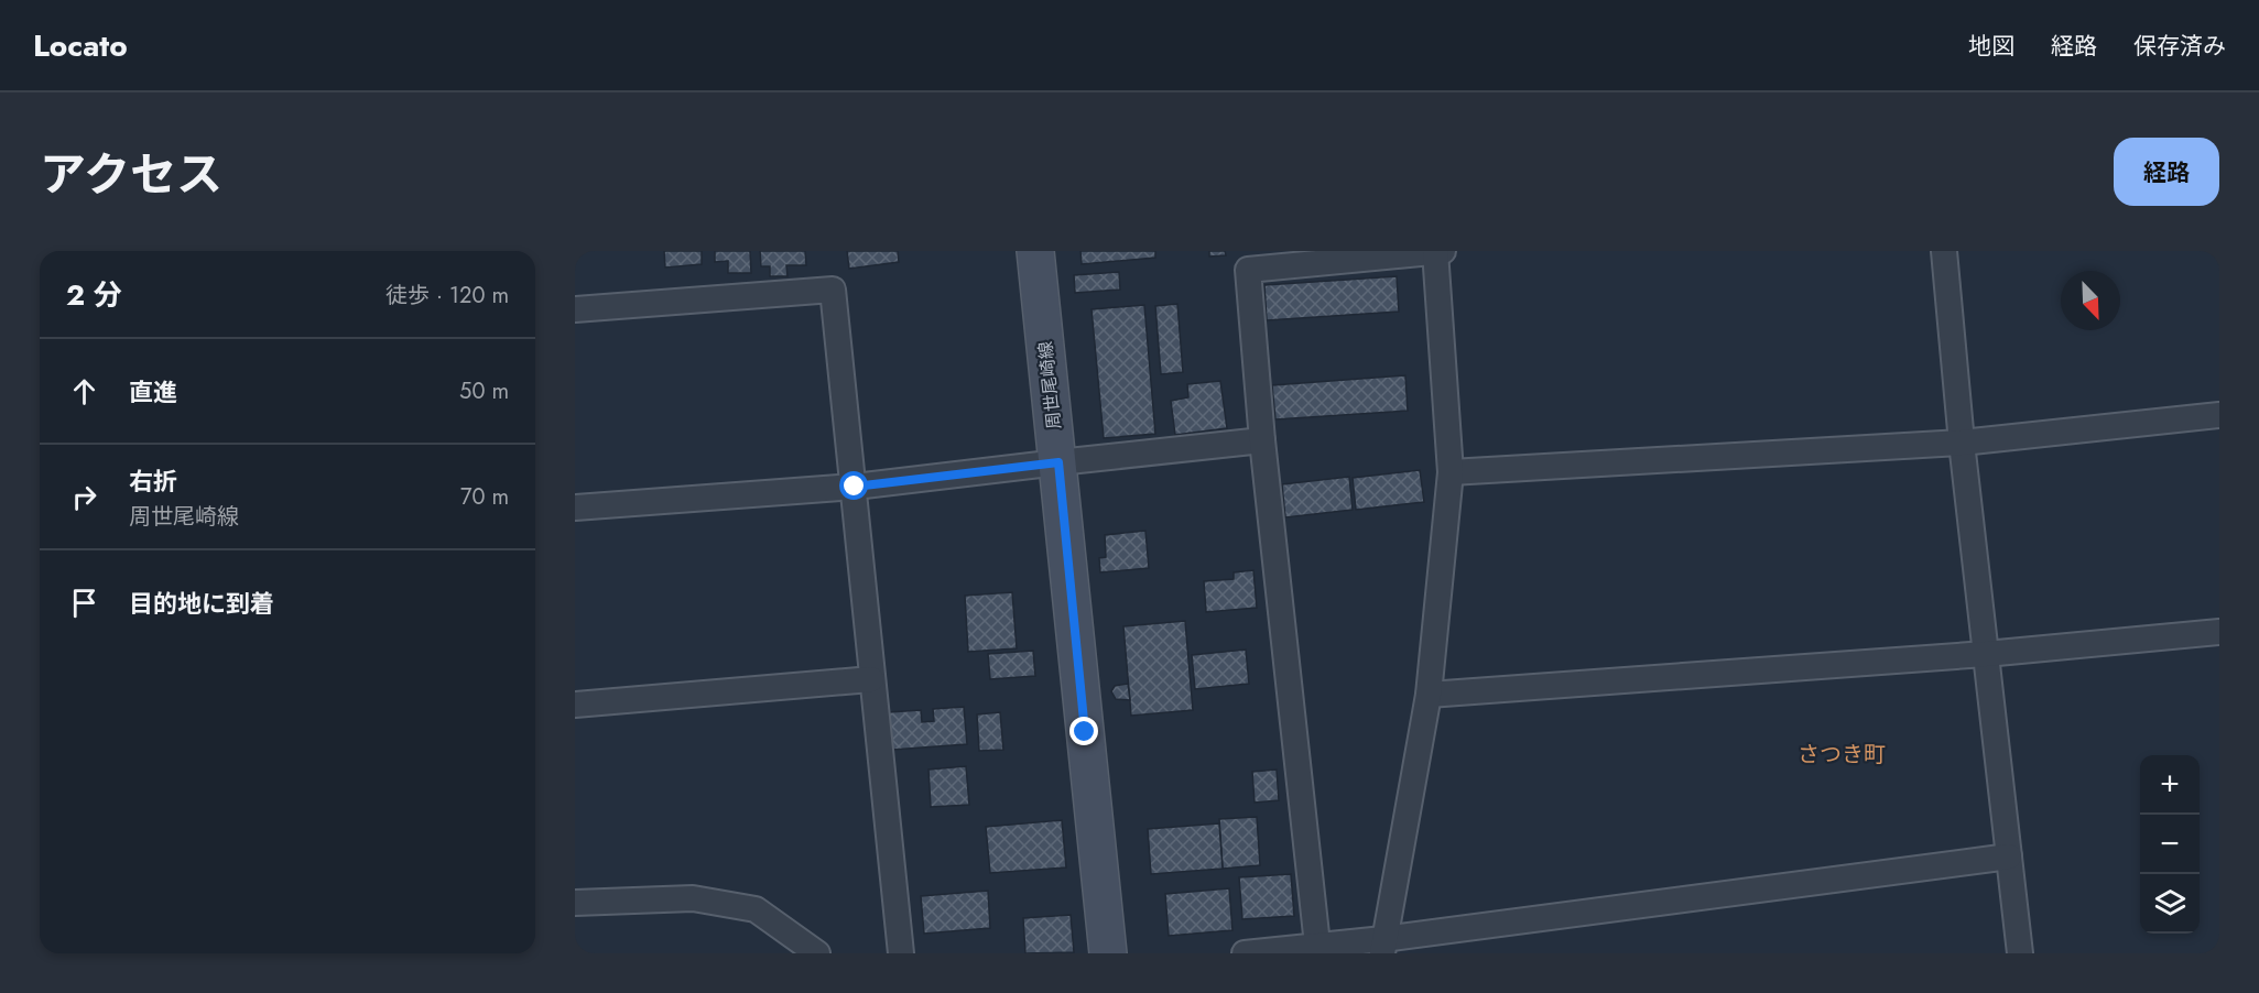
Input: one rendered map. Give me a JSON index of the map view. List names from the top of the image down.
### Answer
{
  "streets": {
    "main road": ["周世尾崎線"]
  },
  "districts": ["さつき町"],
  "north": "bottom right",
  "page": {
    "header": "Locato",
    "nav": ["地図", "経路", "保存済み"],
    "title": "アクセス",
    "buttons": "経路",
    "heading": ["2 分", "徒歩 · 120 m"],
    "list": [
      ["直進", "50 m"],
      ["右折", "周世尾崎線", "70 m"],
      "目的地に到着"
    ],
    "map_buttons": ["+", "−"]
  }
}
